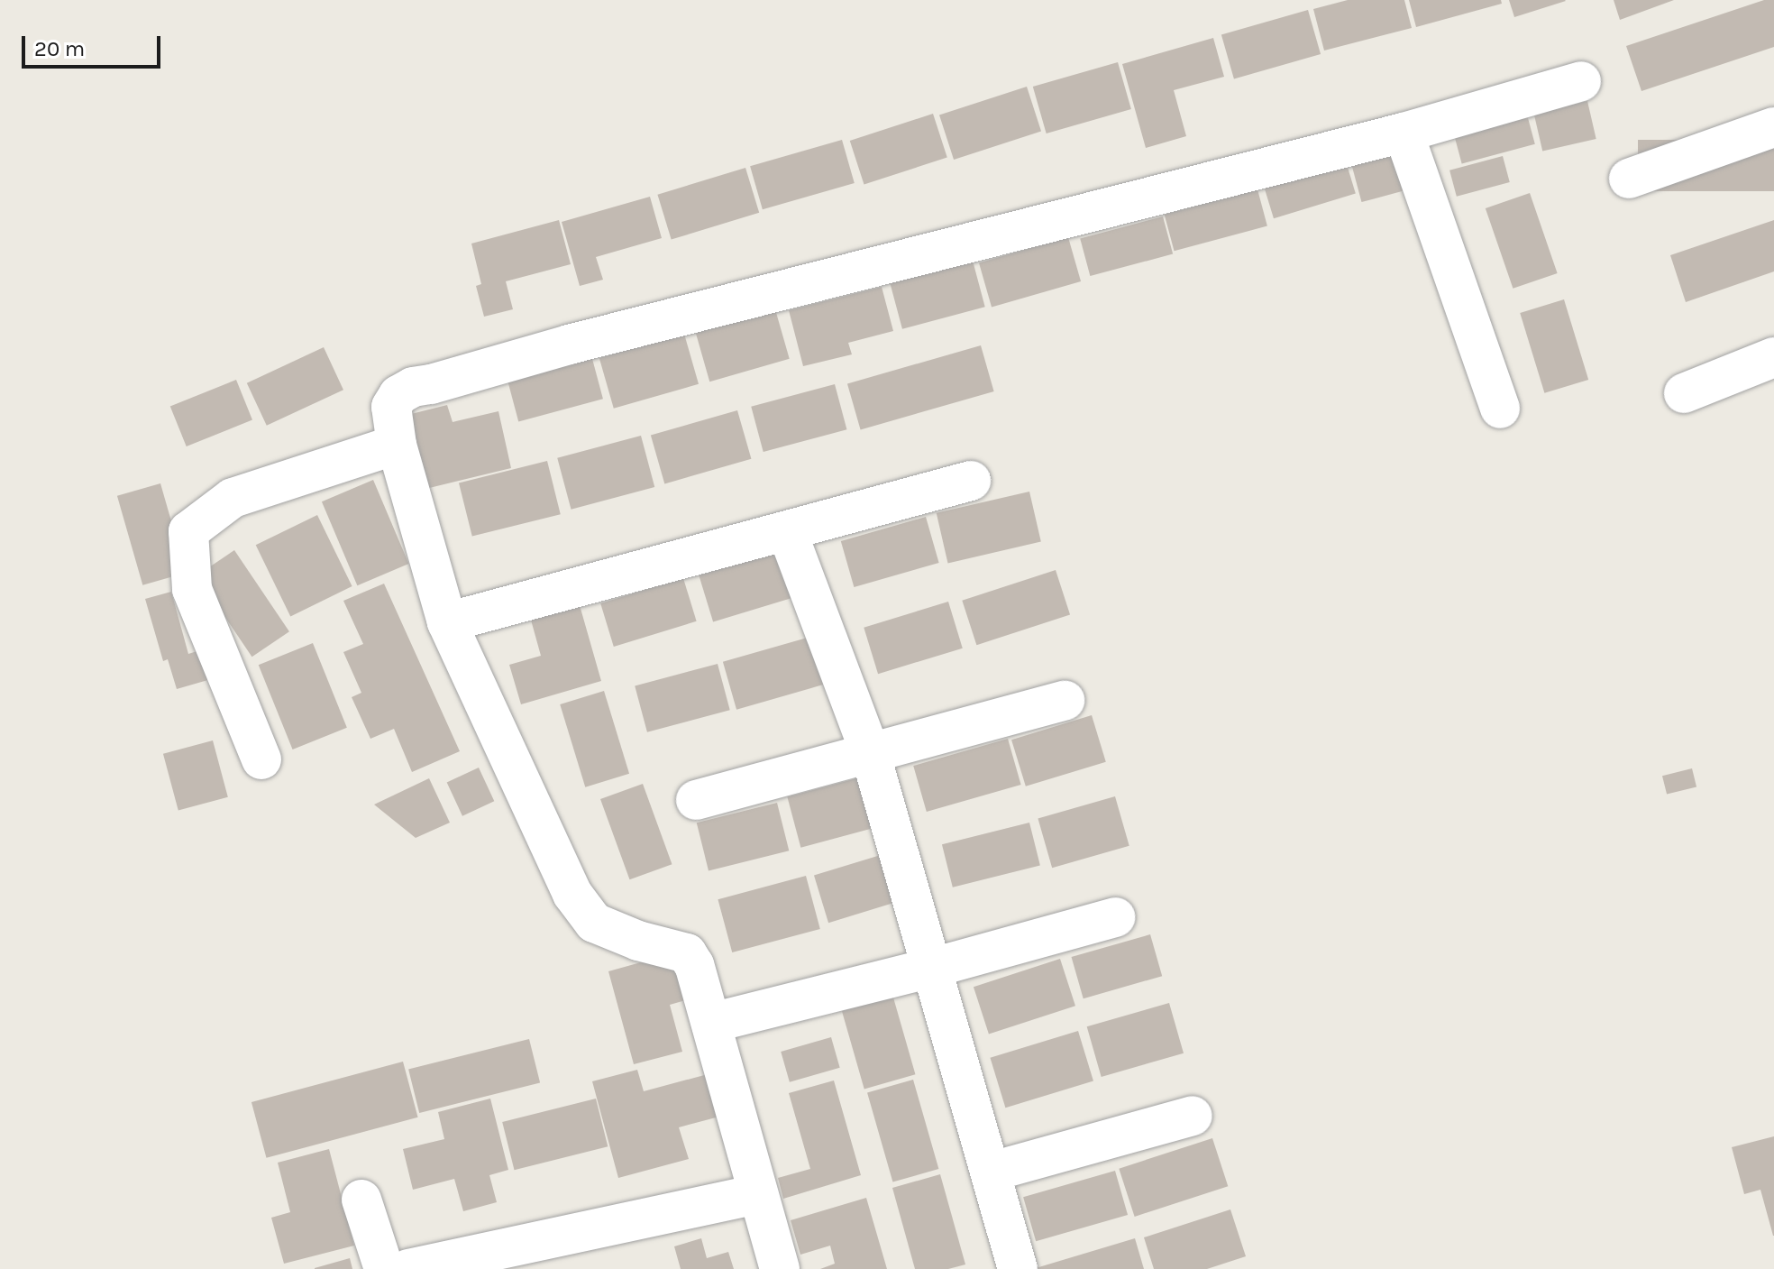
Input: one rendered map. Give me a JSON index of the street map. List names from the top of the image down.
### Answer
{
  "scale_bar": "20 m"
}
